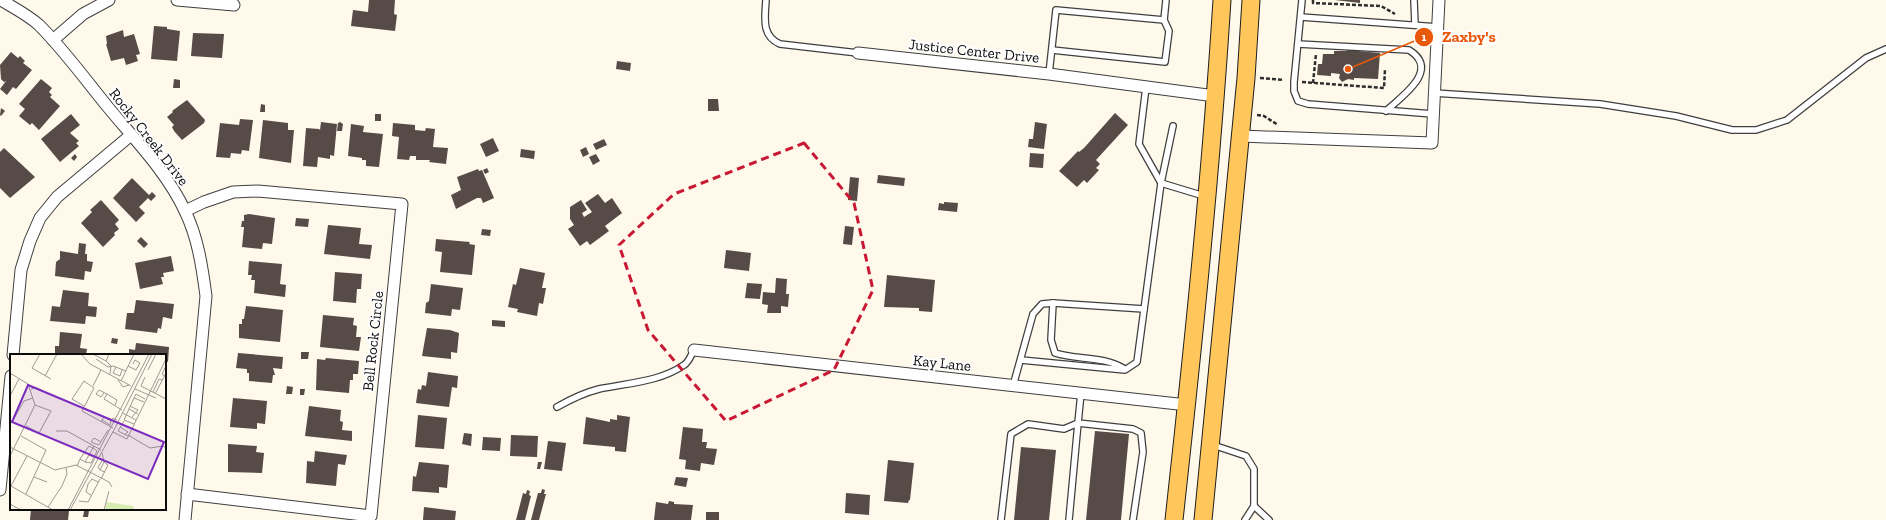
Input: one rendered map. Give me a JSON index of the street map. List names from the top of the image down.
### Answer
{
  "streets": {
    "street": [
      "Justice Center Drive",
      "Rocky Creek Drive",
      "Bell Rock Circle",
      "Kay Lane"
    ]
  },
  "crossings": [
    ["Rocky Creek Drive", "Bell Rock Circle"]
  ],
  "places": ["Zaxby's"]
}
